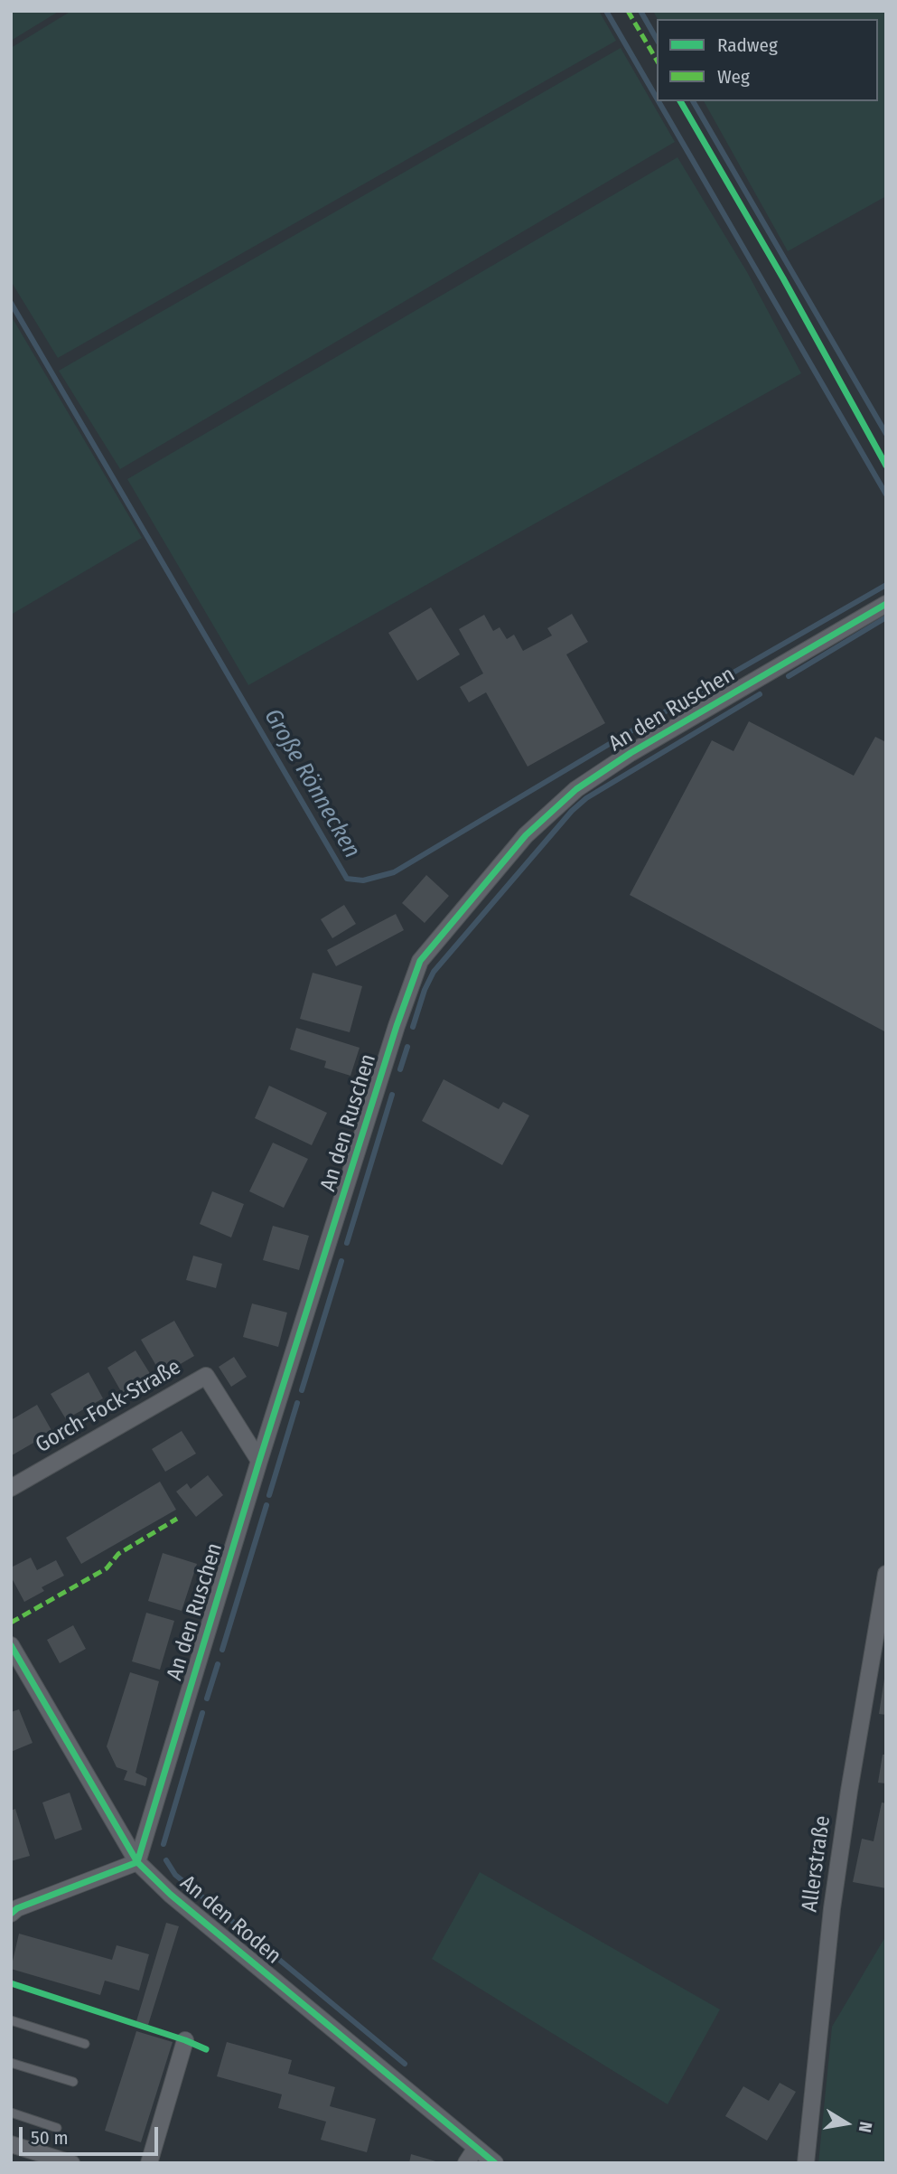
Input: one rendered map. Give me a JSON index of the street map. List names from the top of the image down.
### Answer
{
  "streets": {
    "street": [
      "An den Ruschen",
      "Gorch-Fock-Straße",
      "Allerstraße",
      "An den Roden"
    ]
  },
  "crossings": [
    ["An den Ruschen", "Gorch-Fock-Straße"],
    ["An den Ruschen", "An den Roden"]
  ],
  "water": ["Große Rönnecken"],
  "legend": ["Radweg", "Weg"],
  "scale_bar": "50 m",
  "north": "right"
}
